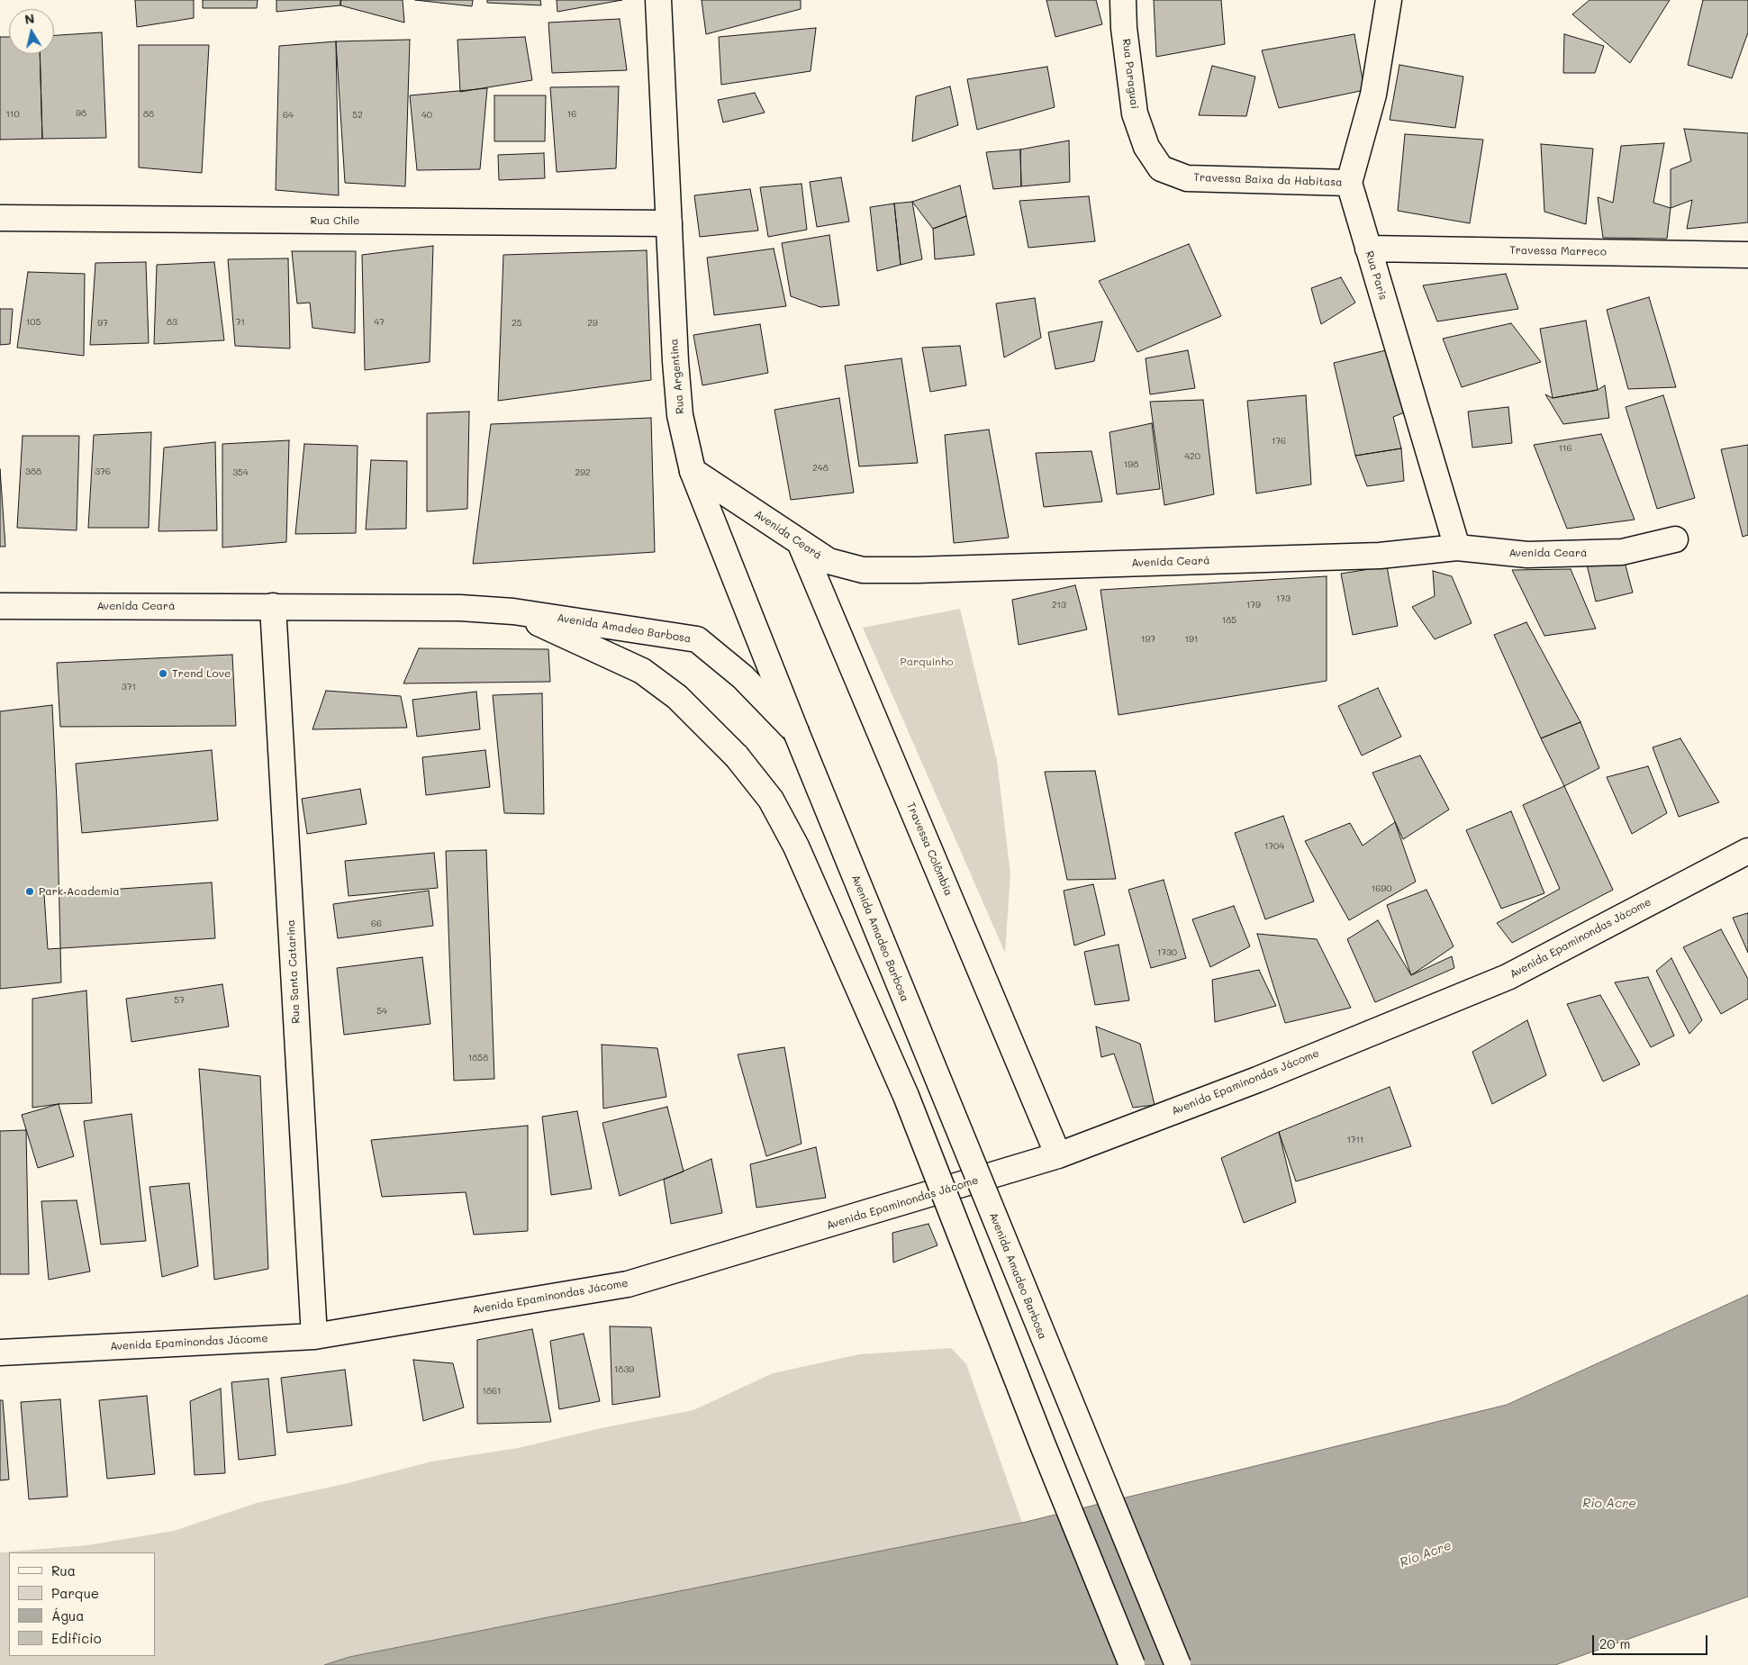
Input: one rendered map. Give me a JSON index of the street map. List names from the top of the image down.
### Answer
{
  "streets": {
    "street": [
      "Rua Paraguai",
      "Travessa Baixa da Habitasa",
      "Rua Chile",
      "Travessa Marreco",
      "Rua Paris",
      "Rua Argentina",
      "Avenida Ceará",
      "Avenida Amadeo Barbosa",
      "Travessa Colômbia",
      "Avenida Epaminondas Jácome",
      "Rua Santa Catarina"
    ]
  },
  "crossings": [
    ["Rua Paraguai", "Travessa Baixa da Habitasa"],
    ["Travessa Baixa da Habitasa", "Rua Paris"],
    ["Rua Chile", "Rua Argentina"],
    ["Travessa Marreco", "Rua Paris"],
    ["Rua Paris", "Avenida Ceará"],
    ["Rua Argentina", "Avenida Ceará"],
    ["Rua Argentina", "Avenida Amadeo Barbosa"],
    ["Avenida Ceará", "Avenida Amadeo Barbosa"],
    ["Avenida Ceará", "Travessa Colômbia"],
    ["Avenida Ceará", "Rua Santa Catarina"],
    ["Avenida Amadeo Barbosa", "Rua Santa Catarina"],
    ["Travessa Colômbia", "Avenida Epaminondas Jácome"],
    ["Avenida Epaminondas Jácome", "Rua Santa Catarina"]
  ],
  "water": ["Rio Acre", "Río Acre"],
  "parks": ["Parquinho"],
  "places": ["Trend Love", "Park Academia"],
  "house_numbers": [
    "98",
    "110",
    "88",
    "16",
    "64",
    "52",
    "40",
    "105",
    "83",
    "71",
    "47",
    "97",
    "25",
    "29",
    "176",
    "116",
    "420",
    "198",
    "248",
    "388",
    "376",
    "354",
    "292",
    "173",
    "213",
    "179",
    "185",
    "197",
    "191",
    "371",
    "1704",
    "1690",
    "66",
    "1730",
    "57",
    "54",
    "1858",
    "1711",
    "1839",
    "1861"
  ],
  "legend": [
    "Rua",
    "Parque",
    "Água",
    "Edifício"
  ],
  "scale_bar": "20 m",
  "north": "top"
}
